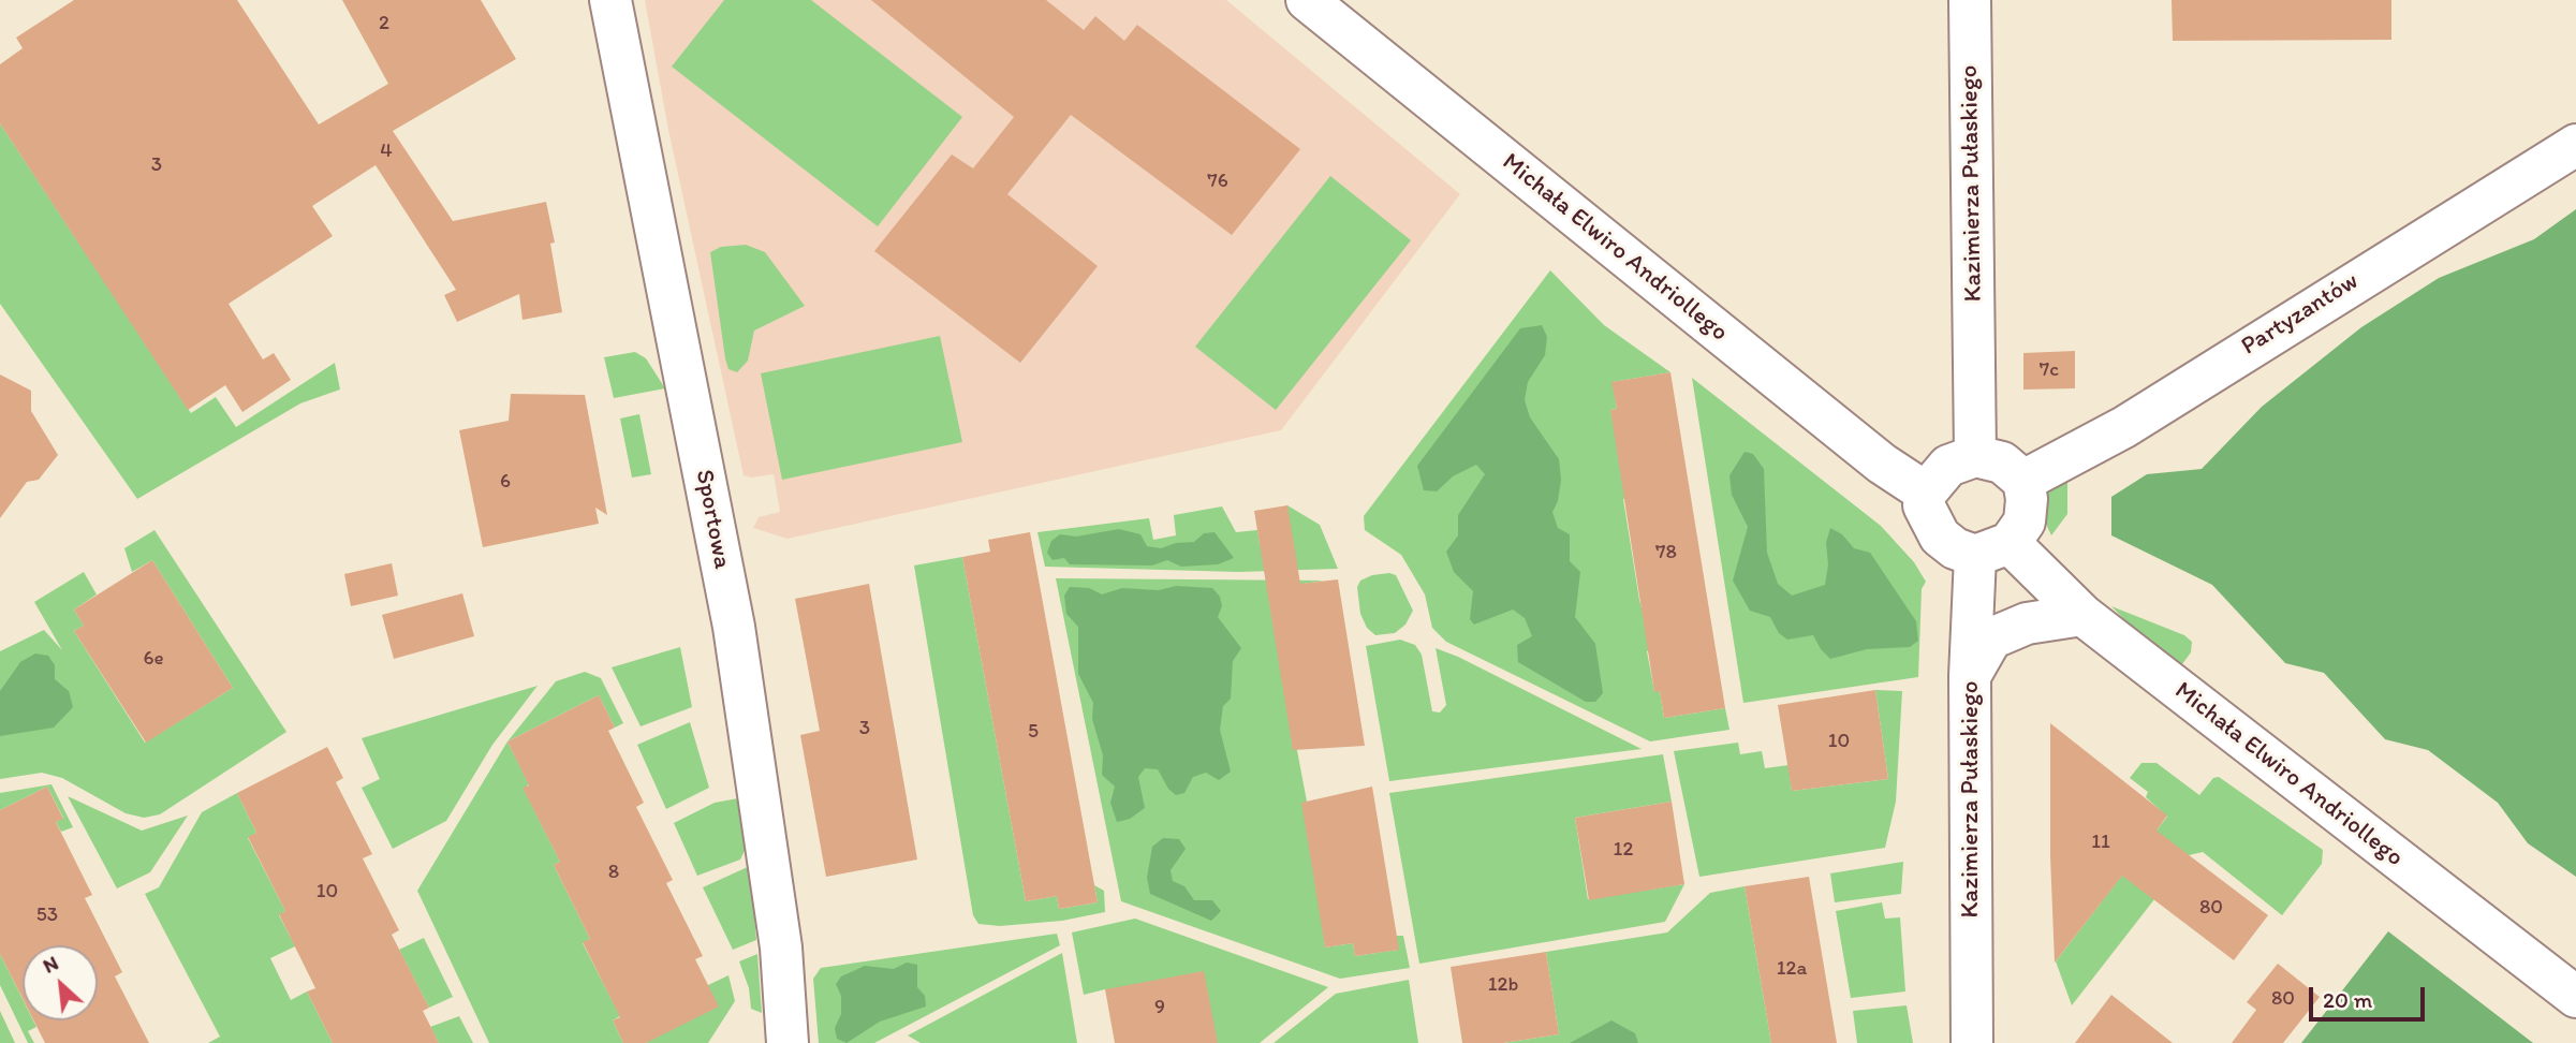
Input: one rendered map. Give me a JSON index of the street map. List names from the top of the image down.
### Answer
{
  "streets": {
    "street": [
      "Kazimierza Pułaskiego",
      "Michała Elwiro Andriollego",
      "Partyzantów",
      "Sportowa"
    ]
  },
  "crossings": [
    ["Kazimierza Pułaskiego", "Michała Elwiro Andriollego"],
    ["Kazimierza Pułaskiego", "Partyzantów"],
    ["Michała Elwiro Andriollego", "Partyzantów"]
  ],
  "house_numbers": [
    "2",
    "4",
    "3",
    "76",
    "7c",
    "6",
    "78",
    "6e",
    "3",
    "5",
    "10",
    "11",
    "12",
    "8",
    "10",
    "80",
    "53",
    "12a",
    "12b",
    "80",
    "9"
  ],
  "scale_bar": "20 m",
  "north": "top left"
}
